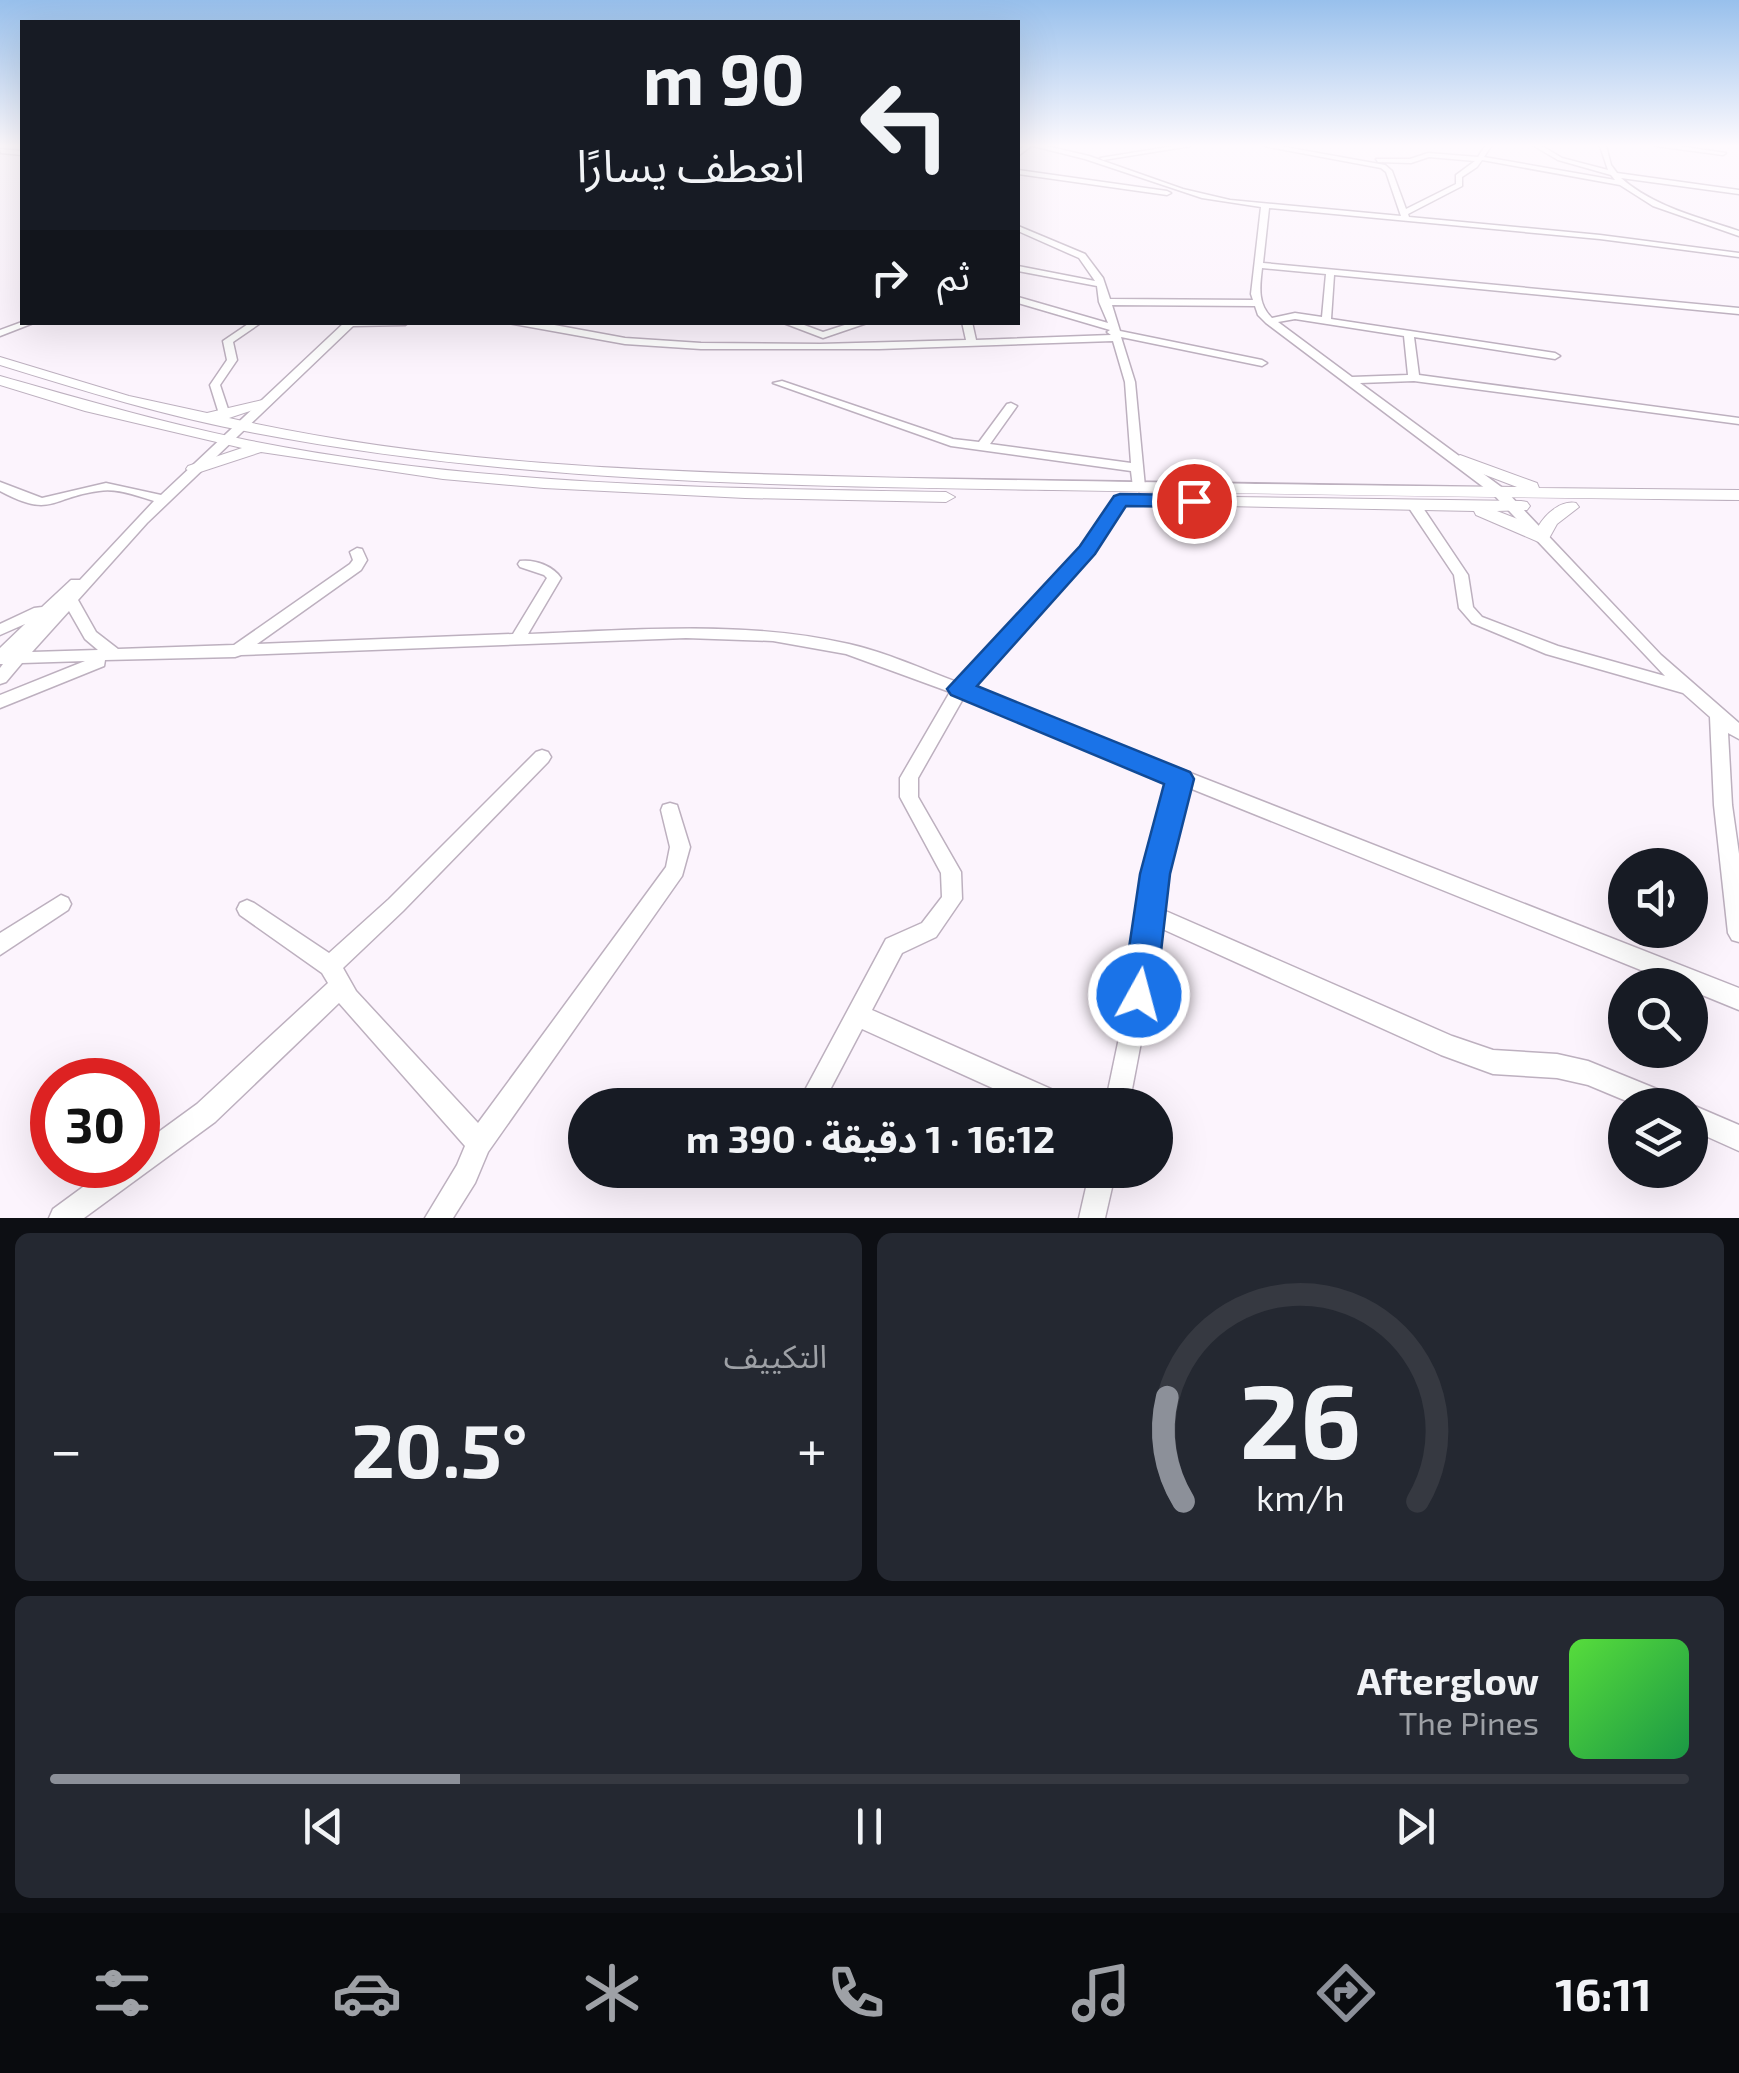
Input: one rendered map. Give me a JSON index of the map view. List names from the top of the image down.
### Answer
{
  "page": {
    "turn": ["90 m", "انعطف يسارًا"],
    "then": "ثم",
    "limit": "30",
    "trip": "16:12 · 1 دقيقة · 390 m",
    "tile": "التكييف",
    "heat": ["−", "20.5°", "+"],
    "song": ["Afterglow", "The Pines"],
    "tabs": "16:11",
    "gauge": ["26", "km/h"]
  }
}
